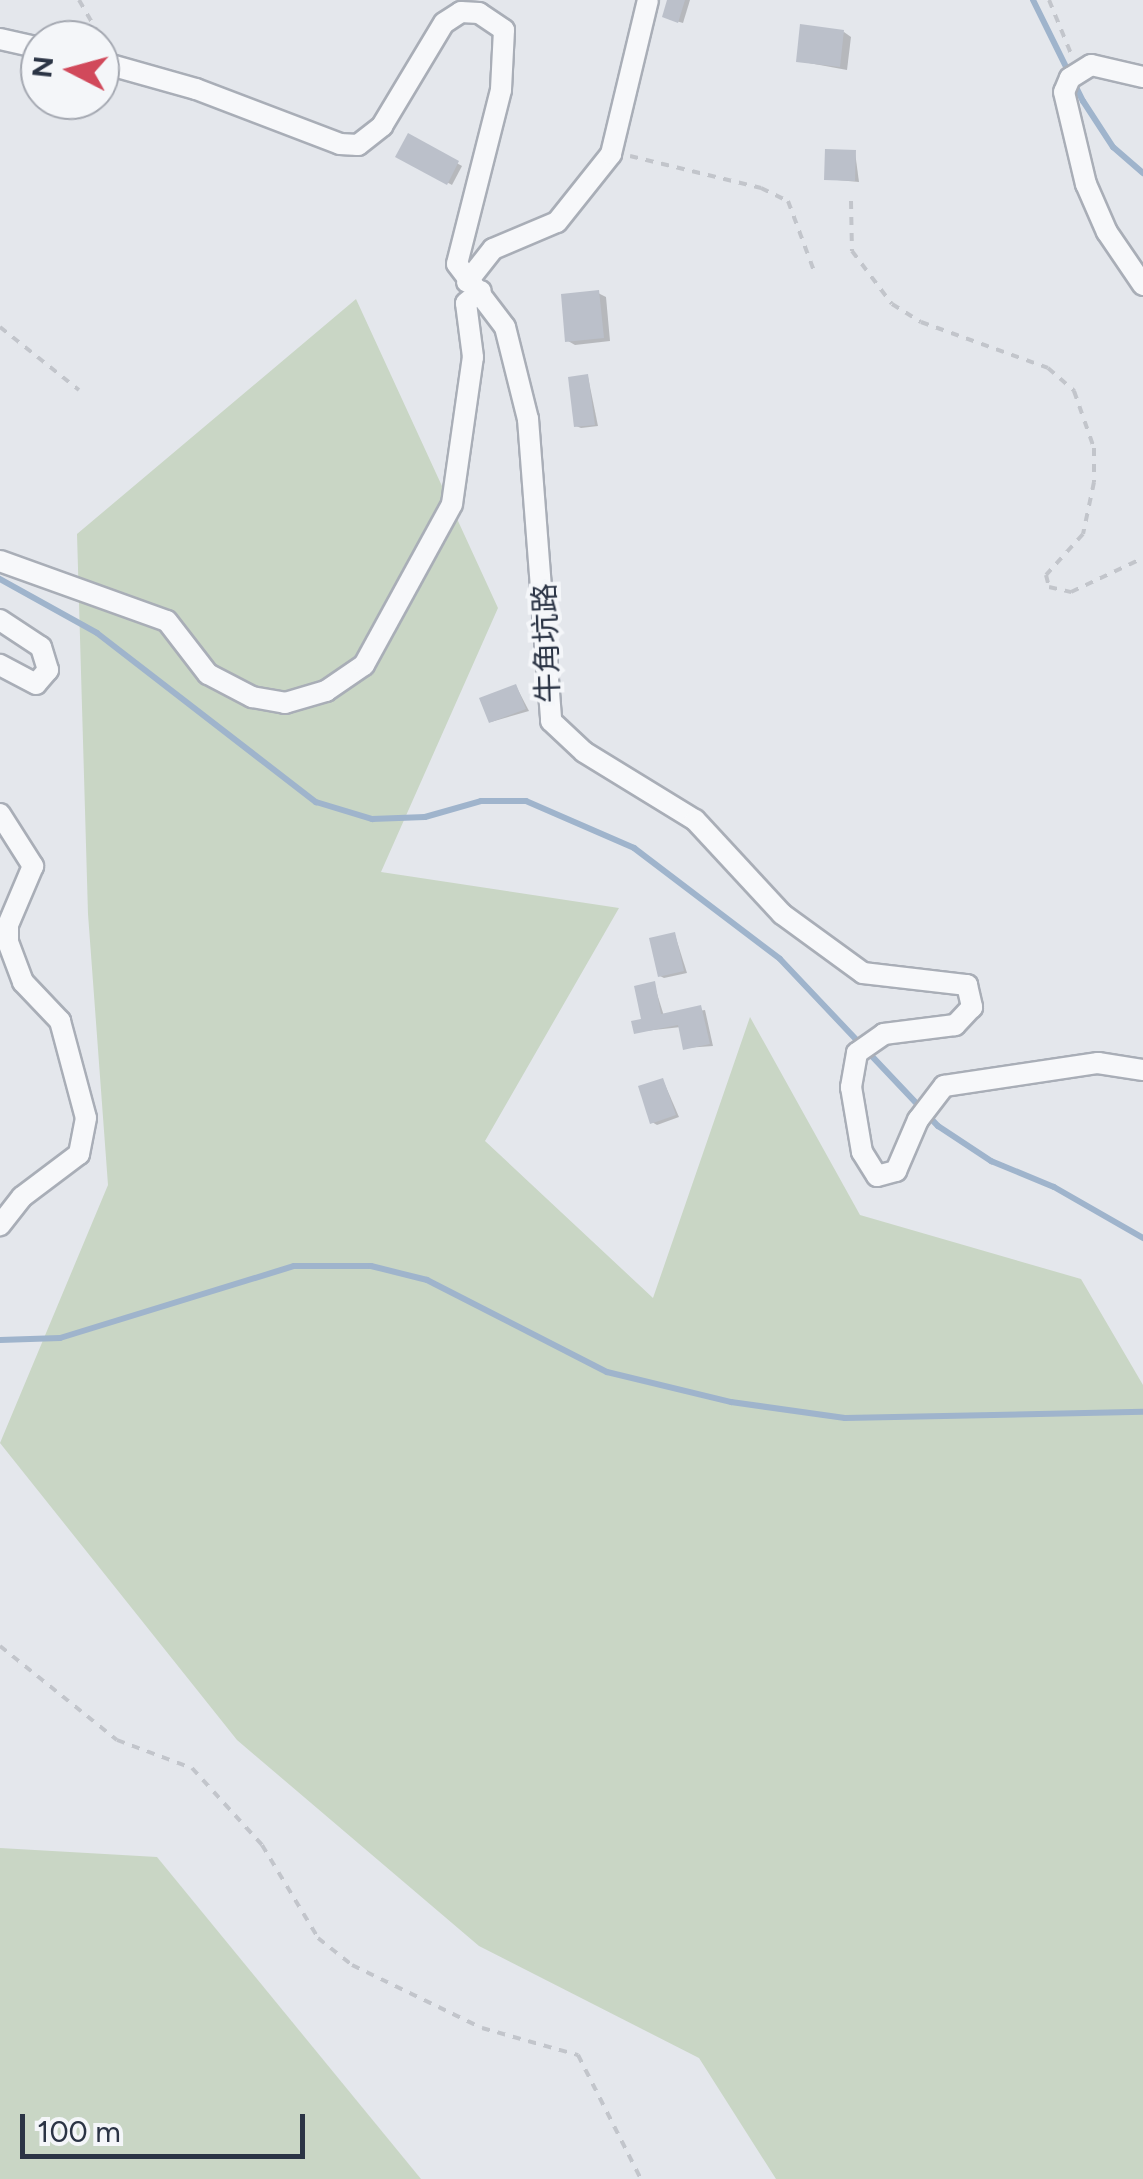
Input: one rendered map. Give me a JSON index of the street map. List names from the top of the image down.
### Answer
{
  "streets": {
    "street": ["牛角坑路"]
  },
  "scale_bar": "100 m",
  "north": "left"
}
